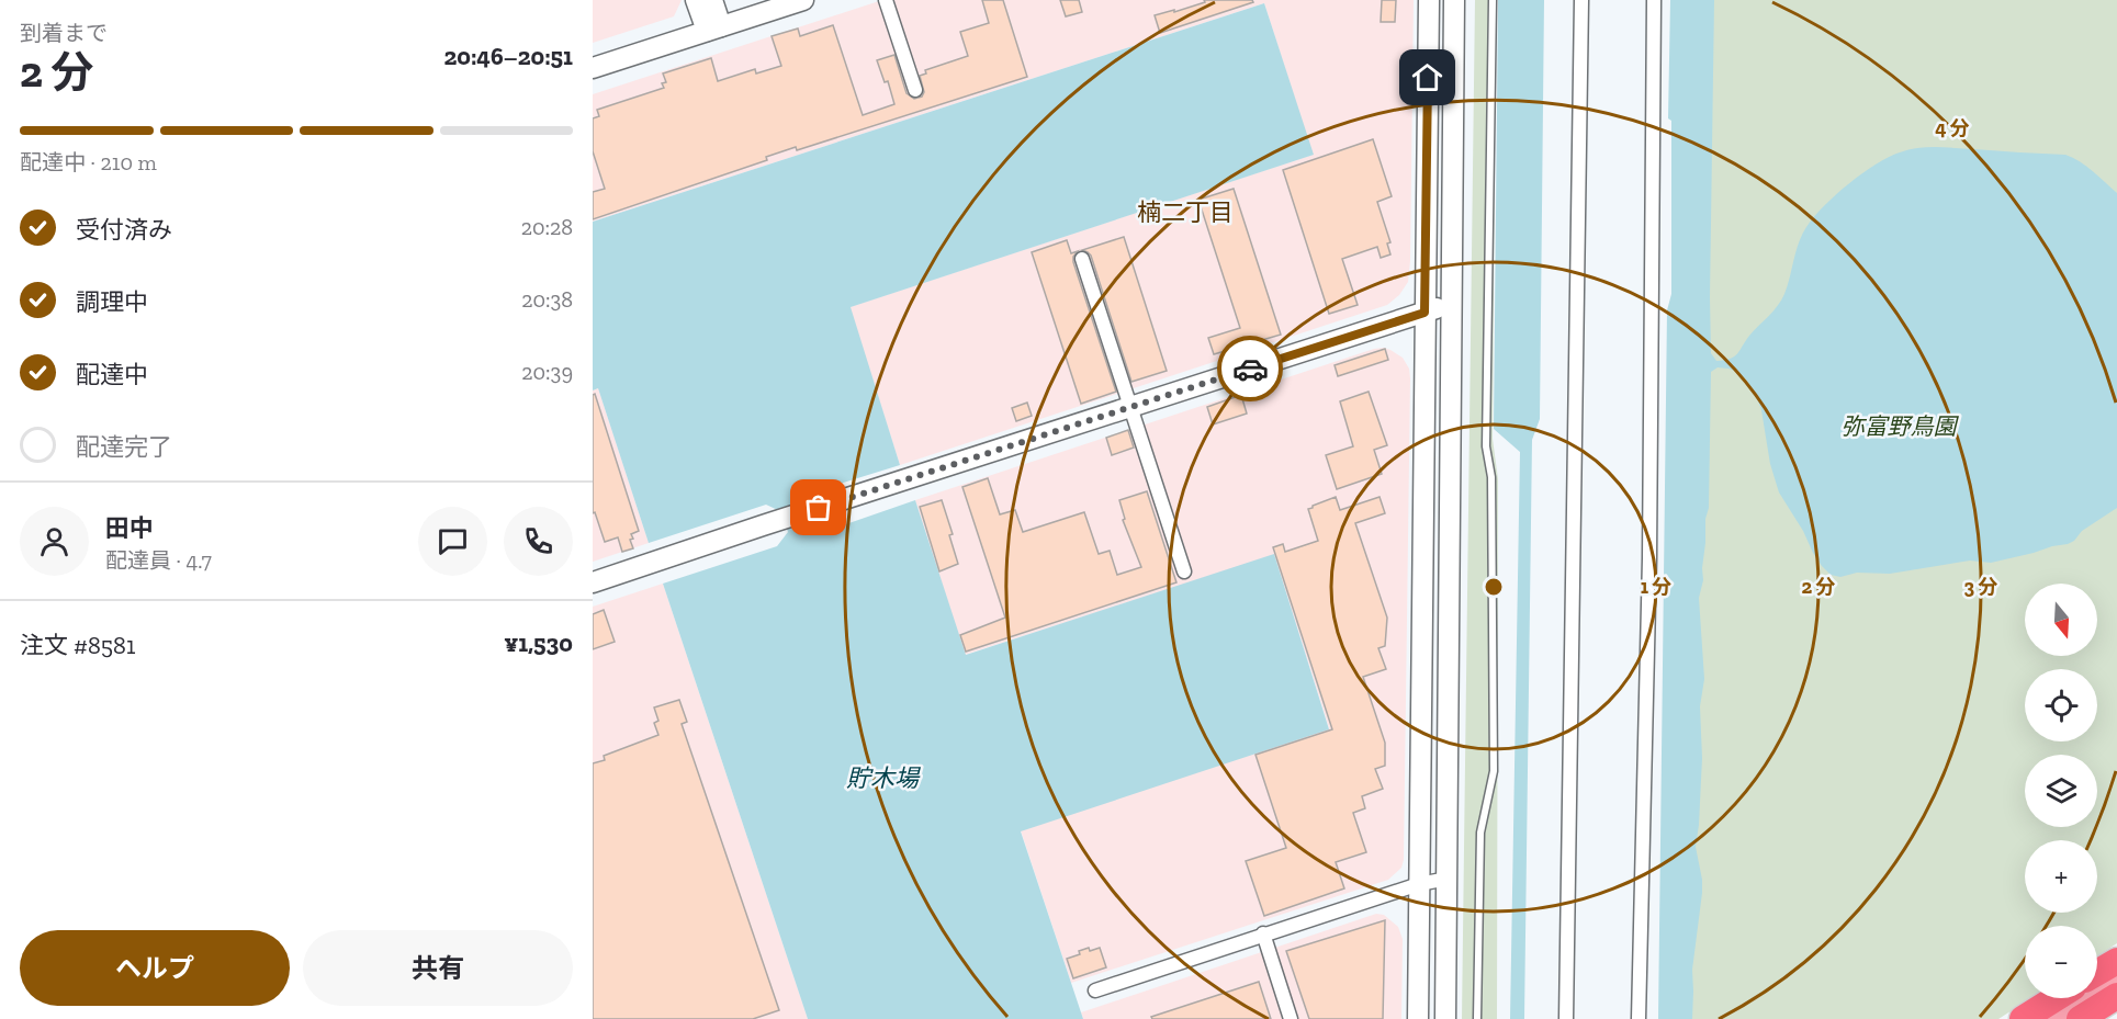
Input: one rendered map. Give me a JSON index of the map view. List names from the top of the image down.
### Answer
{
  "districts": ["楠二丁目"],
  "water": ["貯木場"],
  "parks": ["弥富野鳥園"],
  "north": "bottom",
  "page": {
    "heading": ["2 分", "到着まで", "20:46–20:51"],
    "panel": [
      "田中",
      "配達員 · 4.7",
      "注文 #8581",
      "¥1,530"
    ],
    "bar": "配達中 · 210 m",
    "list": [
      ["受付済み", "20:28"],
      ["調理中", "20:38"],
      ["配達中", "20:39"],
      "配達完了"
    ],
    "map_buttons": ["+", "−"],
    "buttons": ["ヘルプ", "共有"]
  },
  "rings": [
    "4 分",
    "1 分",
    "2 分",
    "3 分"
  ]
}
